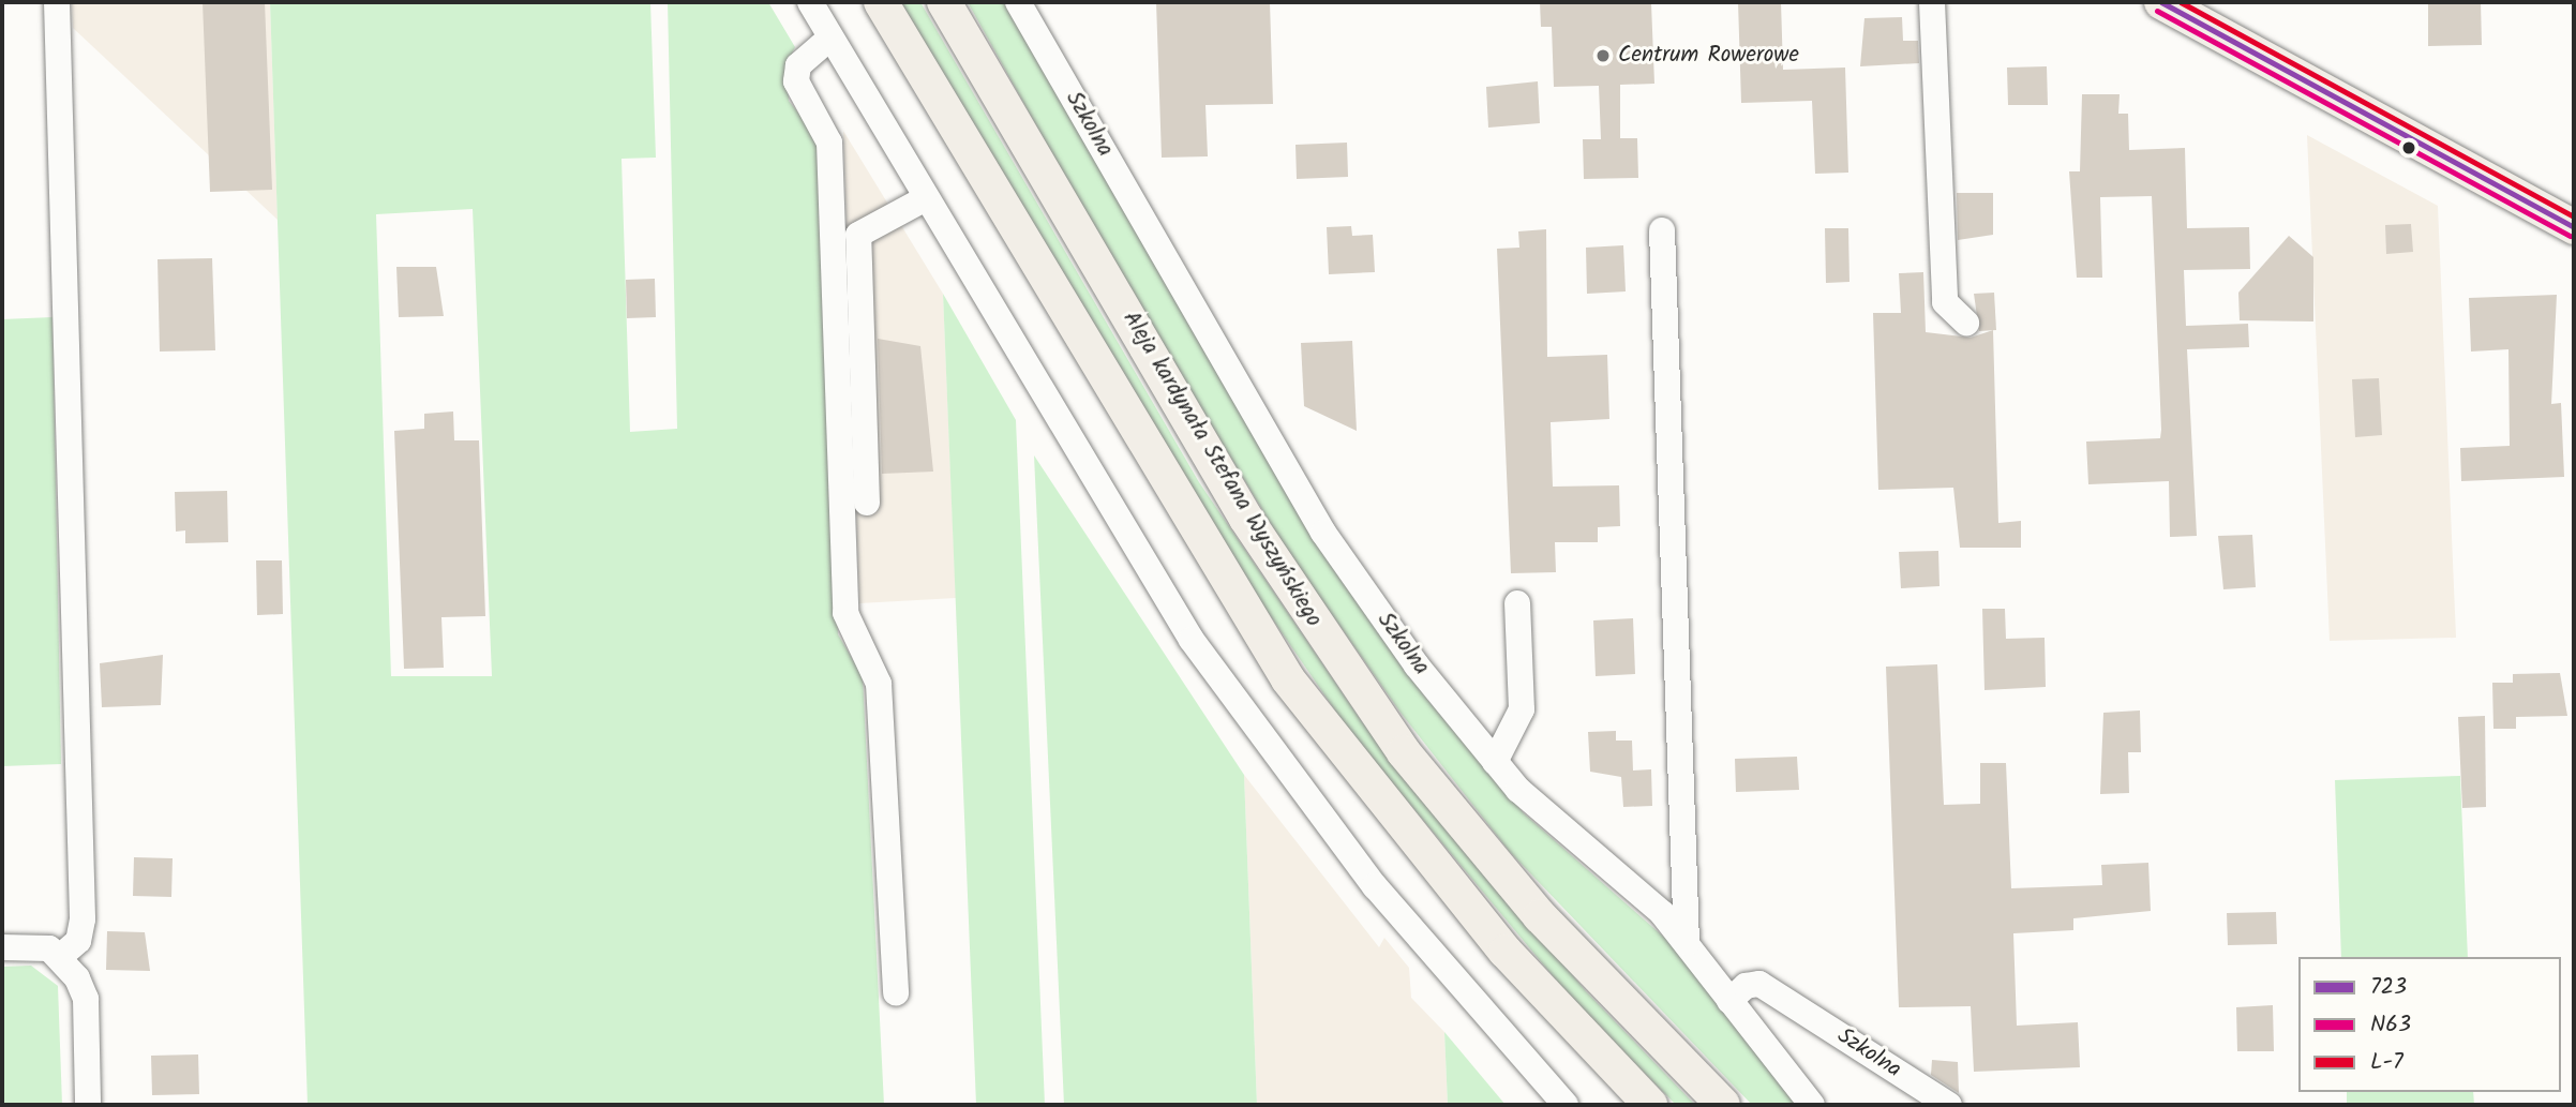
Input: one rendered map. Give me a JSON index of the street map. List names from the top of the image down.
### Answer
{
  "streets": {
    "main road": ["Aleja kardynała Stefana Wyszyńskiego"],
    "street": ["Szkolna"]
  },
  "places": ["Centrum Rowerowe"],
  "lines": ["transit line 723", "transit line L-7", "transit line N63"],
  "legend": ["723", "N63", "L-7"]
}
